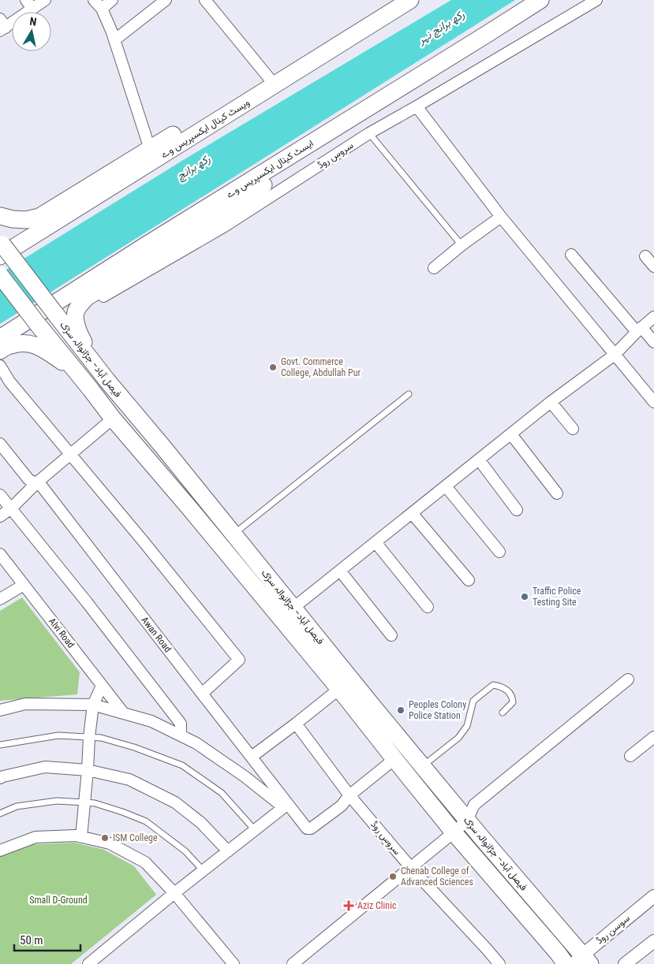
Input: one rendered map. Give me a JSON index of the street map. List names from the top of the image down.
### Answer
{
  "streets": {
    "main road": ["ویسٹ کینال ایکسپریس وے", "ایسٹ کینال ایکسپریس وے", "فیصل آباد– جڑانوالہ سڑک"],
    "street": [
      "سروس روڈ",
      "Alvi Road",
      "Awan Road",
      "سوسن روڈ"
    ]
  },
  "crossings": [
    ["ویسٹ کینال ایکسپریس وے", "فیصل آباد– جڑانوالہ سڑک"],
    ["سروس روڈ", "Awan Road"],
    ["فیصل آباد– جڑانوالہ سڑک", "سوسن روڈ"]
  ],
  "water": ["رکھ برانچ نہر", "رکھ برانچ"],
  "parks": ["Small D-Ground"],
  "places": {
    "other": [
      "Govt. Commerce College, Abdullah Pur",
      "Traffic Police Testing Site",
      "Peoples Colony Police Station",
      "ISM College",
      "Chenab College of Advanced Sciences"
    ],
    "health": ["Aziz Clinic"]
  },
  "scale_bar": "50 m",
  "north": "top"
}
